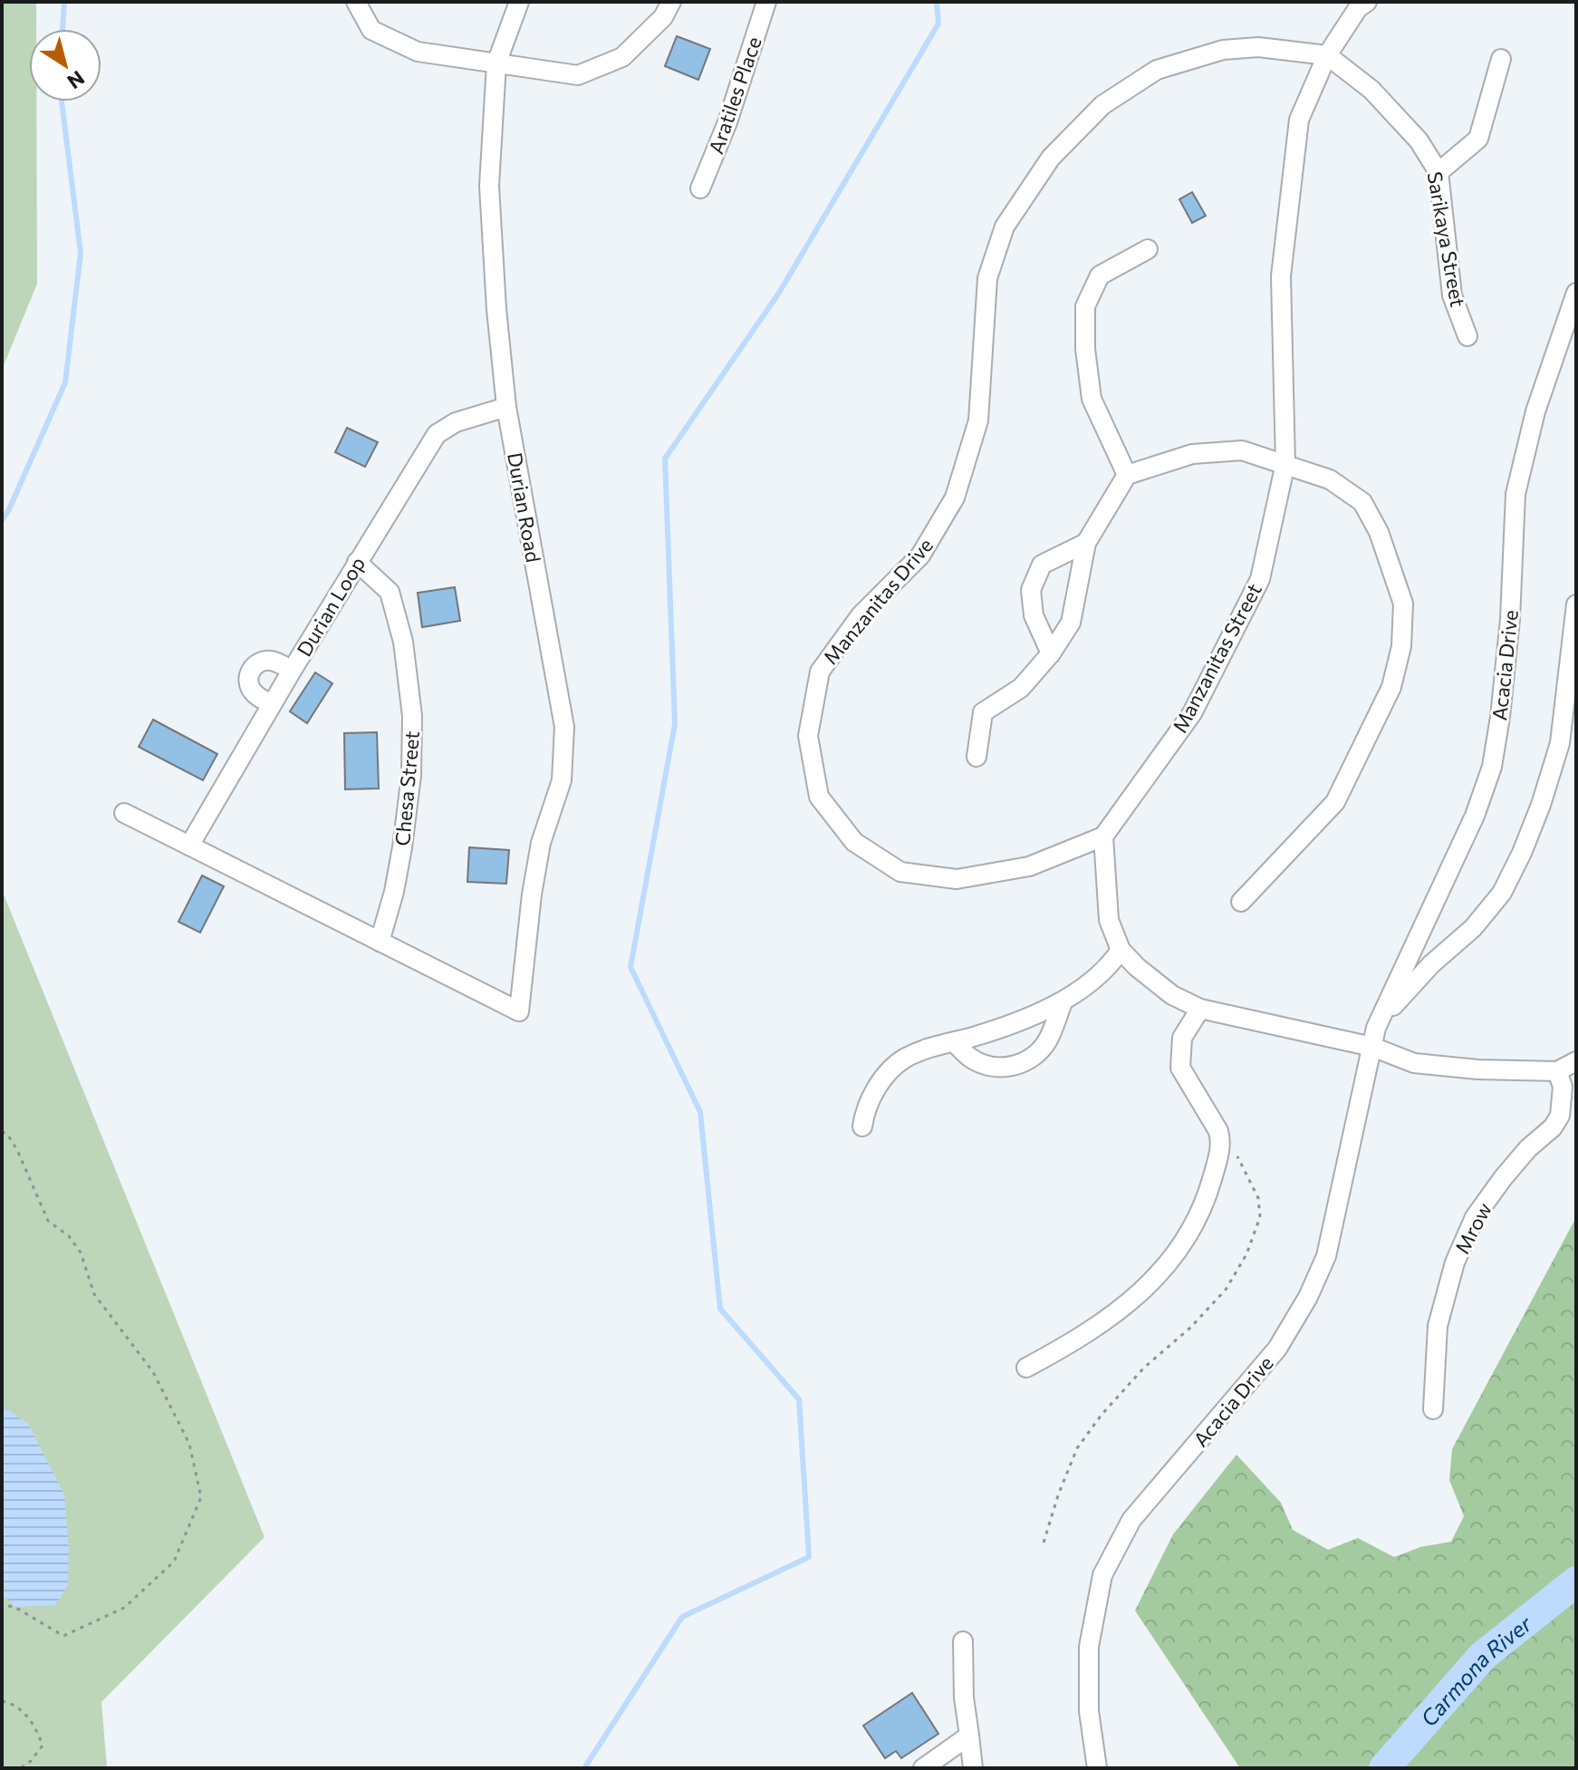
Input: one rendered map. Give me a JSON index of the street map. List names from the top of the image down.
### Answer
{
  "streets": {
    "street": [
      "Aratiles Place",
      "Sarikaya Street",
      "Durian Road",
      "Manzanitas Drive",
      "Durian Loop",
      "Manzanitas Street",
      "Acacia Drive",
      "Chesa Street",
      "Mrow"
    ]
  },
  "crossings": [
    ["Sarikaya Street", "Manzanitas Drive"],
    ["Sarikaya Street", "Manzanitas Street"],
    ["Durian Road", "Durian Loop"],
    ["Durian Road", "Chesa Street"],
    ["Manzanitas Drive", "Manzanitas Street"],
    ["Durian Loop", "Chesa Street"]
  ],
  "water": ["Carmona River"],
  "north": "bottom right"
}
